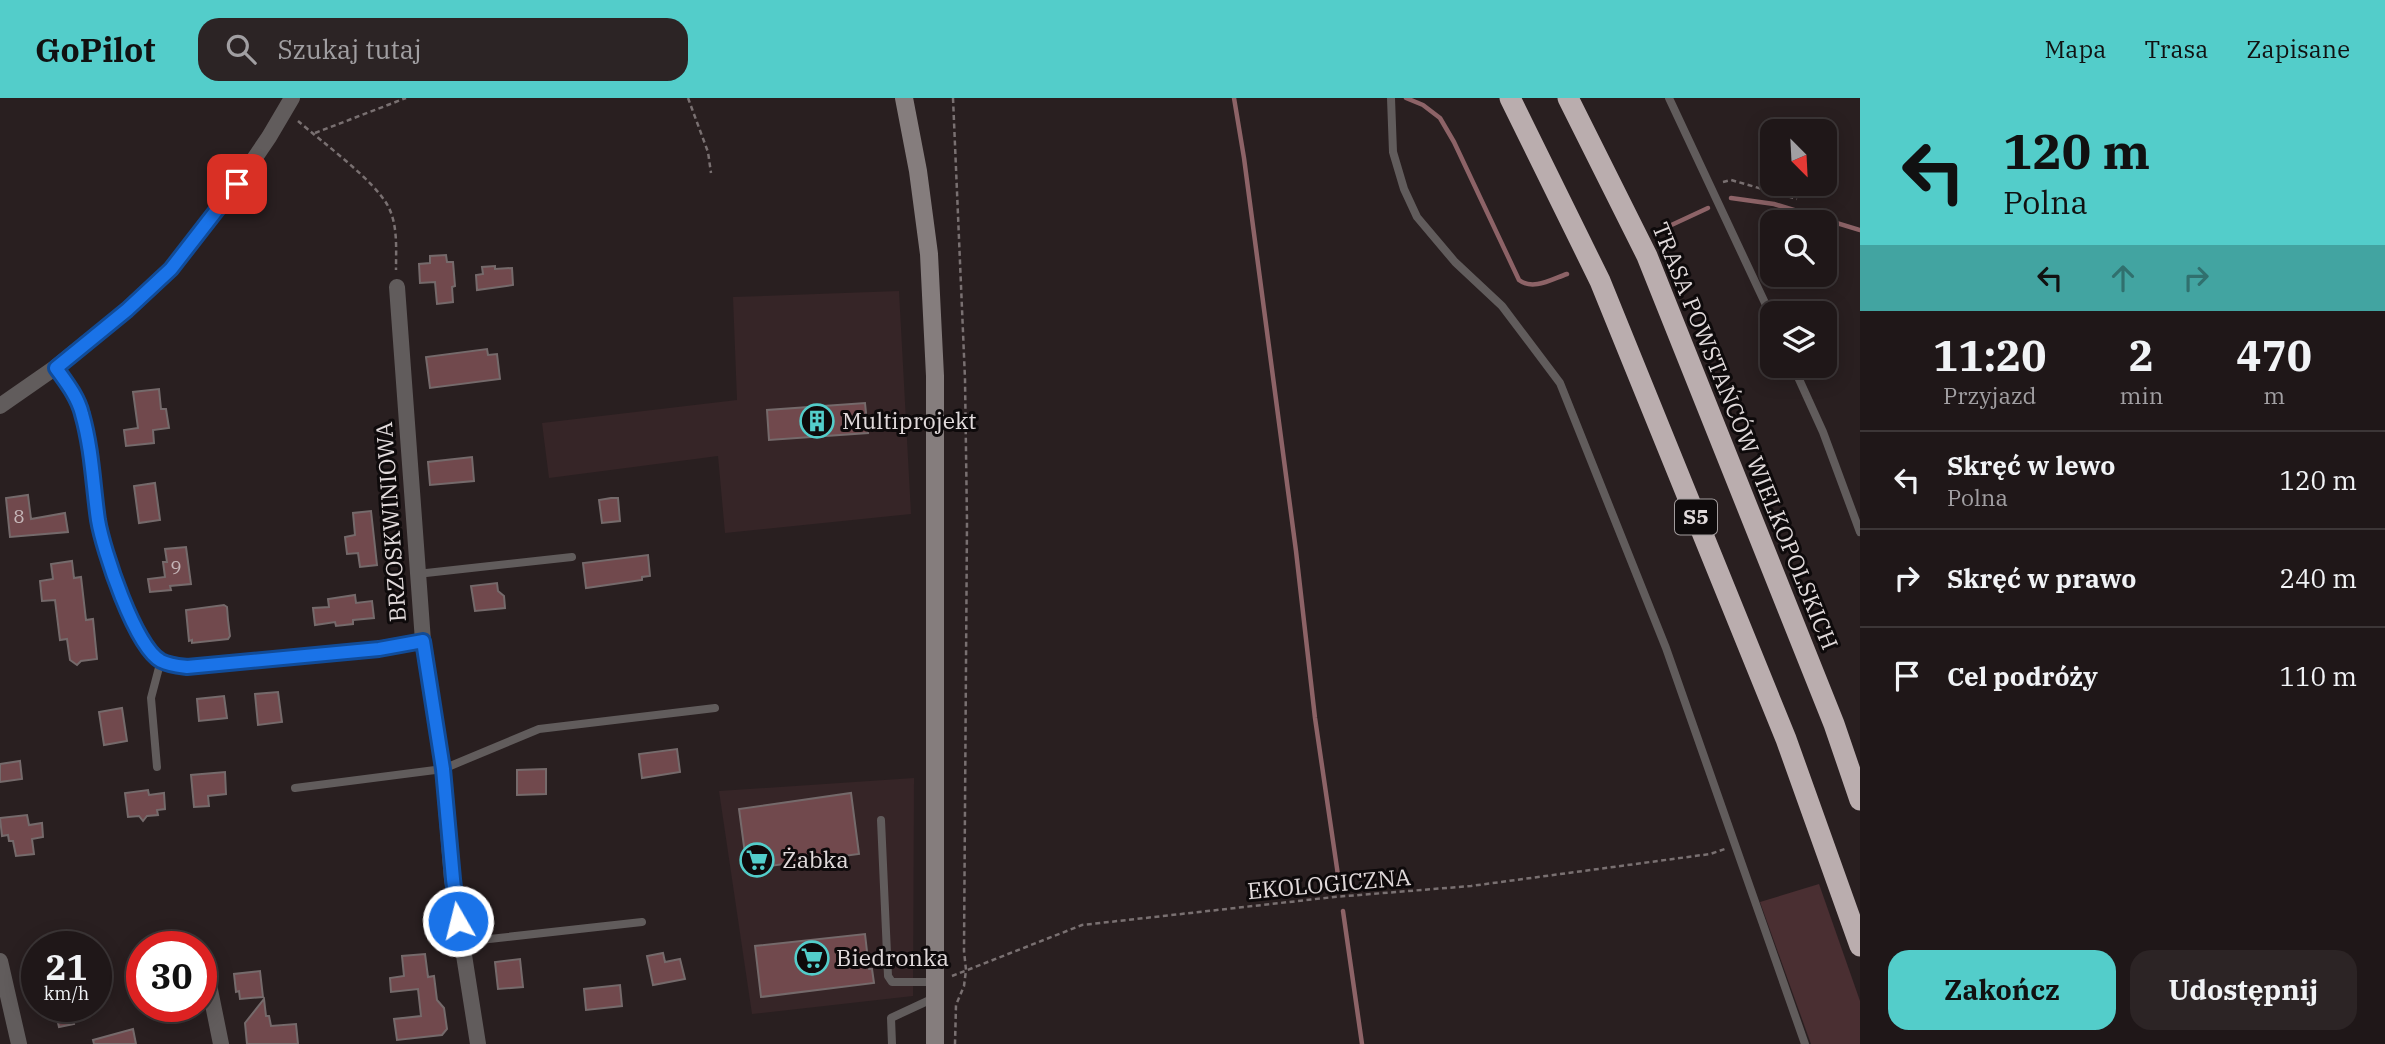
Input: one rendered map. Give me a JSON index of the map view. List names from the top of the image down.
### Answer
{
  "streets": {
    "highway": ["TRASA POWSTAŃCÓW WIELKOPOLSKICH", "S5"],
    "street": ["BRZOSKWINIOWA"],
    "path": ["EKOLOGICZNA"]
  },
  "places": {
    "building": ["Multiprojekt"],
    "supermarket": ["Żabka", "Biedronka"]
  },
  "house_numbers": ["8", "9"],
  "north": "bottom right",
  "page": {
    "header": "GoPilot",
    "search": "Szukaj tutaj",
    "nav": ["Mapa", "Trasa", "Zapisane"],
    "turn": ["120 m", "Polna"],
    "eta": [
      "11:20",
      "Przyjazd",
      "2",
      "min",
      "470",
      "m"
    ],
    "list": [
      {
        "name": "Skręć w lewo",
        "note": "Polna",
        "value": "120 m"
      },
      {
        "name": "Skręć w prawo",
        "value": "240 m"
      },
      {
        "name": "Cel podróży",
        "value": "110 m"
      }
    ],
    "speed": "21 km/h",
    "limit": "30",
    "buttons": ["Zakończ", "Udostępnij"]
  }
}
